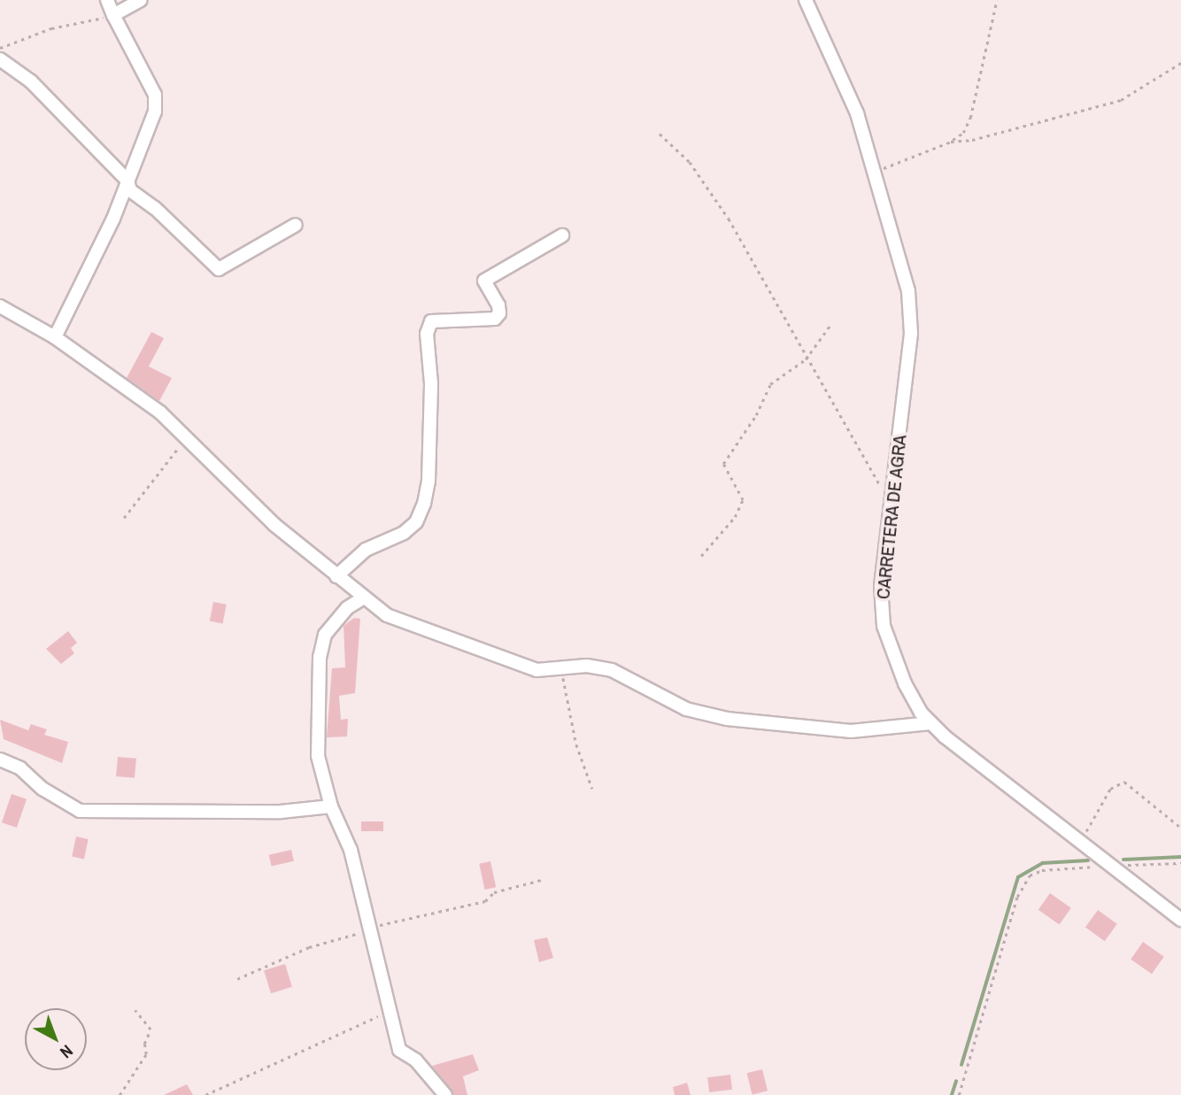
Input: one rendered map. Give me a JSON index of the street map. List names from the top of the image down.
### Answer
{
  "streets": {
    "street": ["CARRETERA DE AGRA"]
  },
  "north": "bottom right"
}
